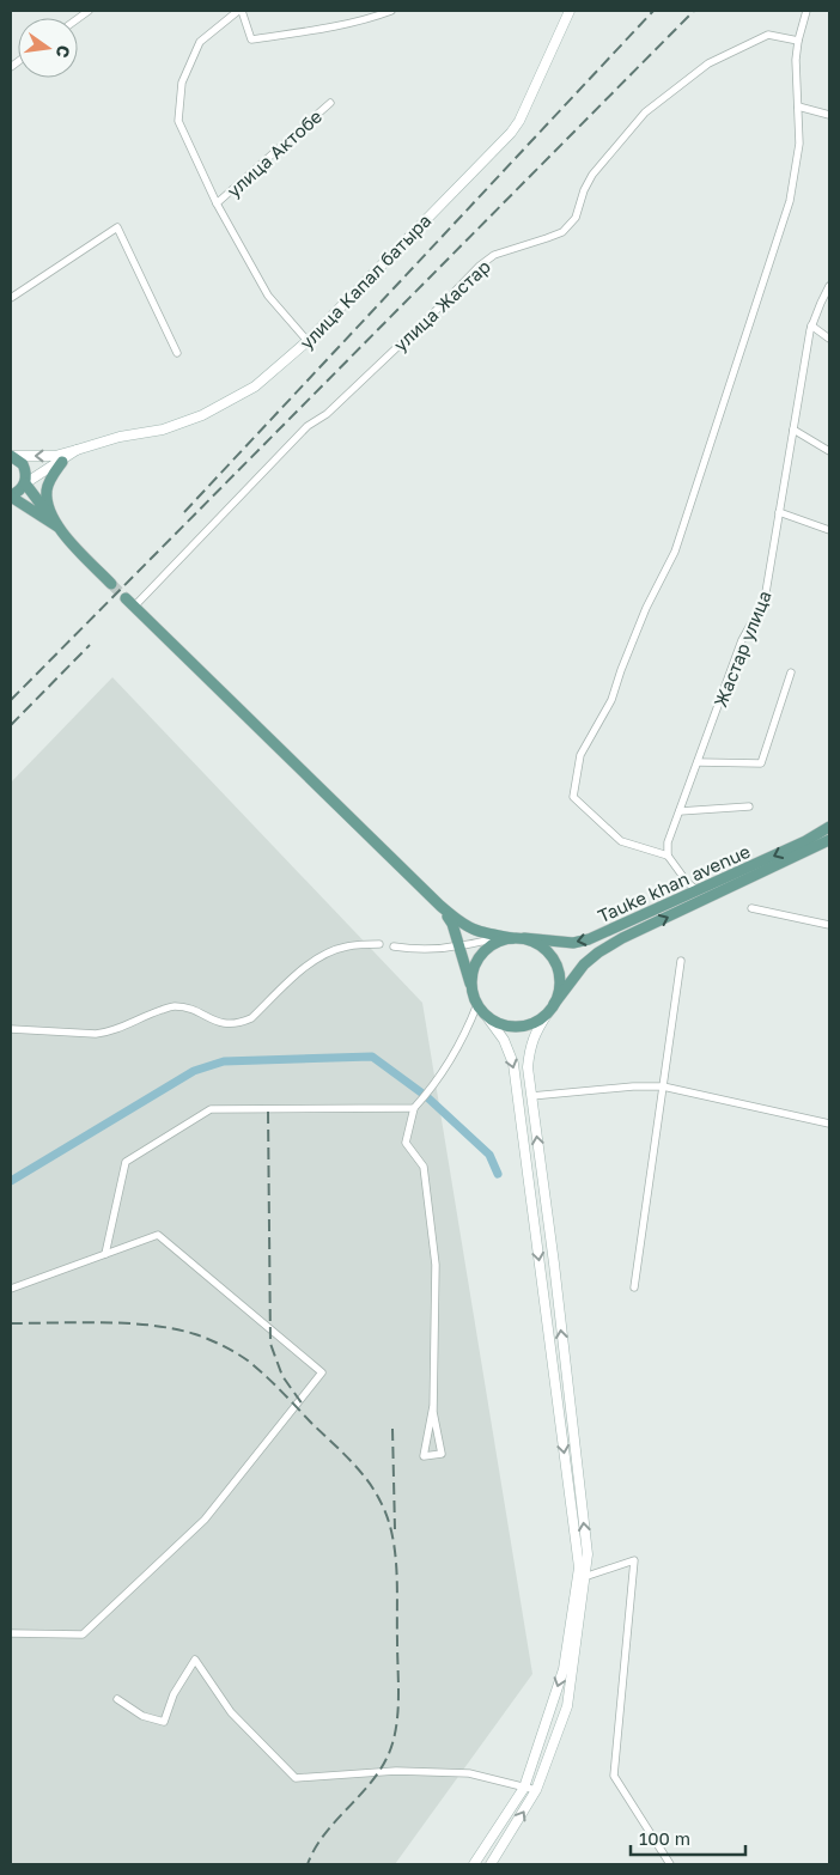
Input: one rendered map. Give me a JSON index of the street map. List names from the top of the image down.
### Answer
{
  "streets": {
    "main road": ["улица Капал батыра", "Tauke khan avenue"],
    "street": ["улица Актобе", "улица Жастар", "Жастар улица"]
  },
  "crossings": [
    ["улица Актобе", "улица Капал батыра"]
  ],
  "scale_bar": "100 m",
  "north": "right"
}
